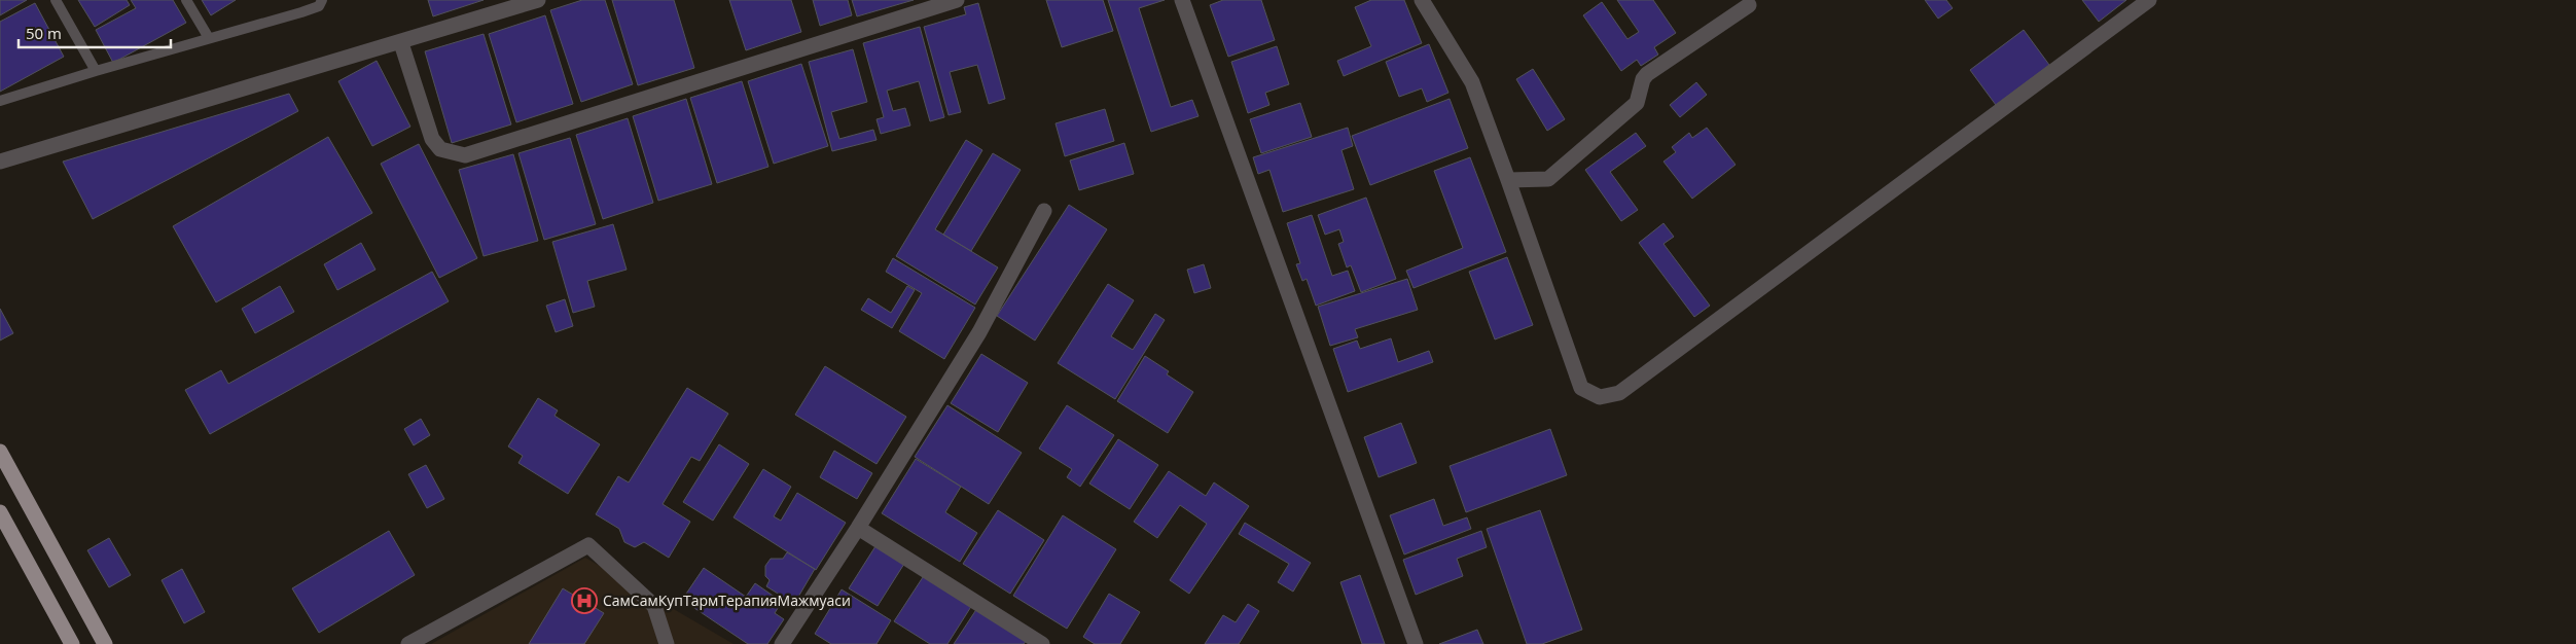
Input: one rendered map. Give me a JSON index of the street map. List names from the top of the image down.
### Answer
{
  "places": {
    "hospital": ["СамСамКупТармТерапияМажмуаси"]
  },
  "scale_bar": "50 m"
}
